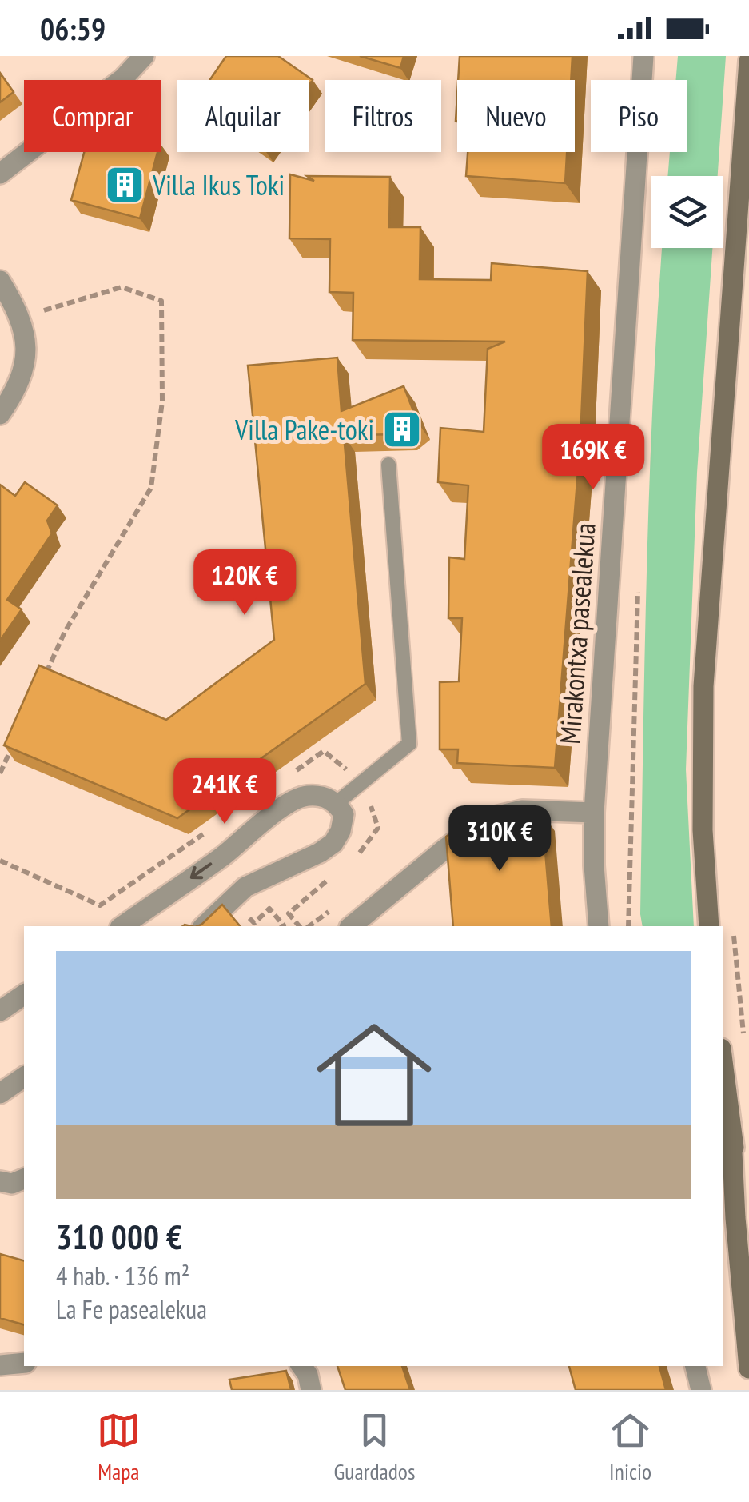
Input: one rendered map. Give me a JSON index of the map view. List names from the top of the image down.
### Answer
{
  "streets": {
    "street": ["Mirakontxa pasealekua"]
  },
  "places": {
    "building": ["Villa Ikus Toki", "Villa Pake-toki"]
  },
  "page": {
    "status": "06:59",
    "chip": [
      "Comprar",
      "Alquilar",
      "Filtros",
      "Nuevo",
      "Piso"
    ],
    "price": [
      "169K €",
      "120K €",
      "241K €",
      "310K €"
    ],
    "list": [
      {
        "name": "310 000 €",
        "note": "4 hab. · 136 m² · La Fe pasealekua"
      }
    ],
    "tabs": ["Mapa", "Guardados", "Inicio"]
  }
}
